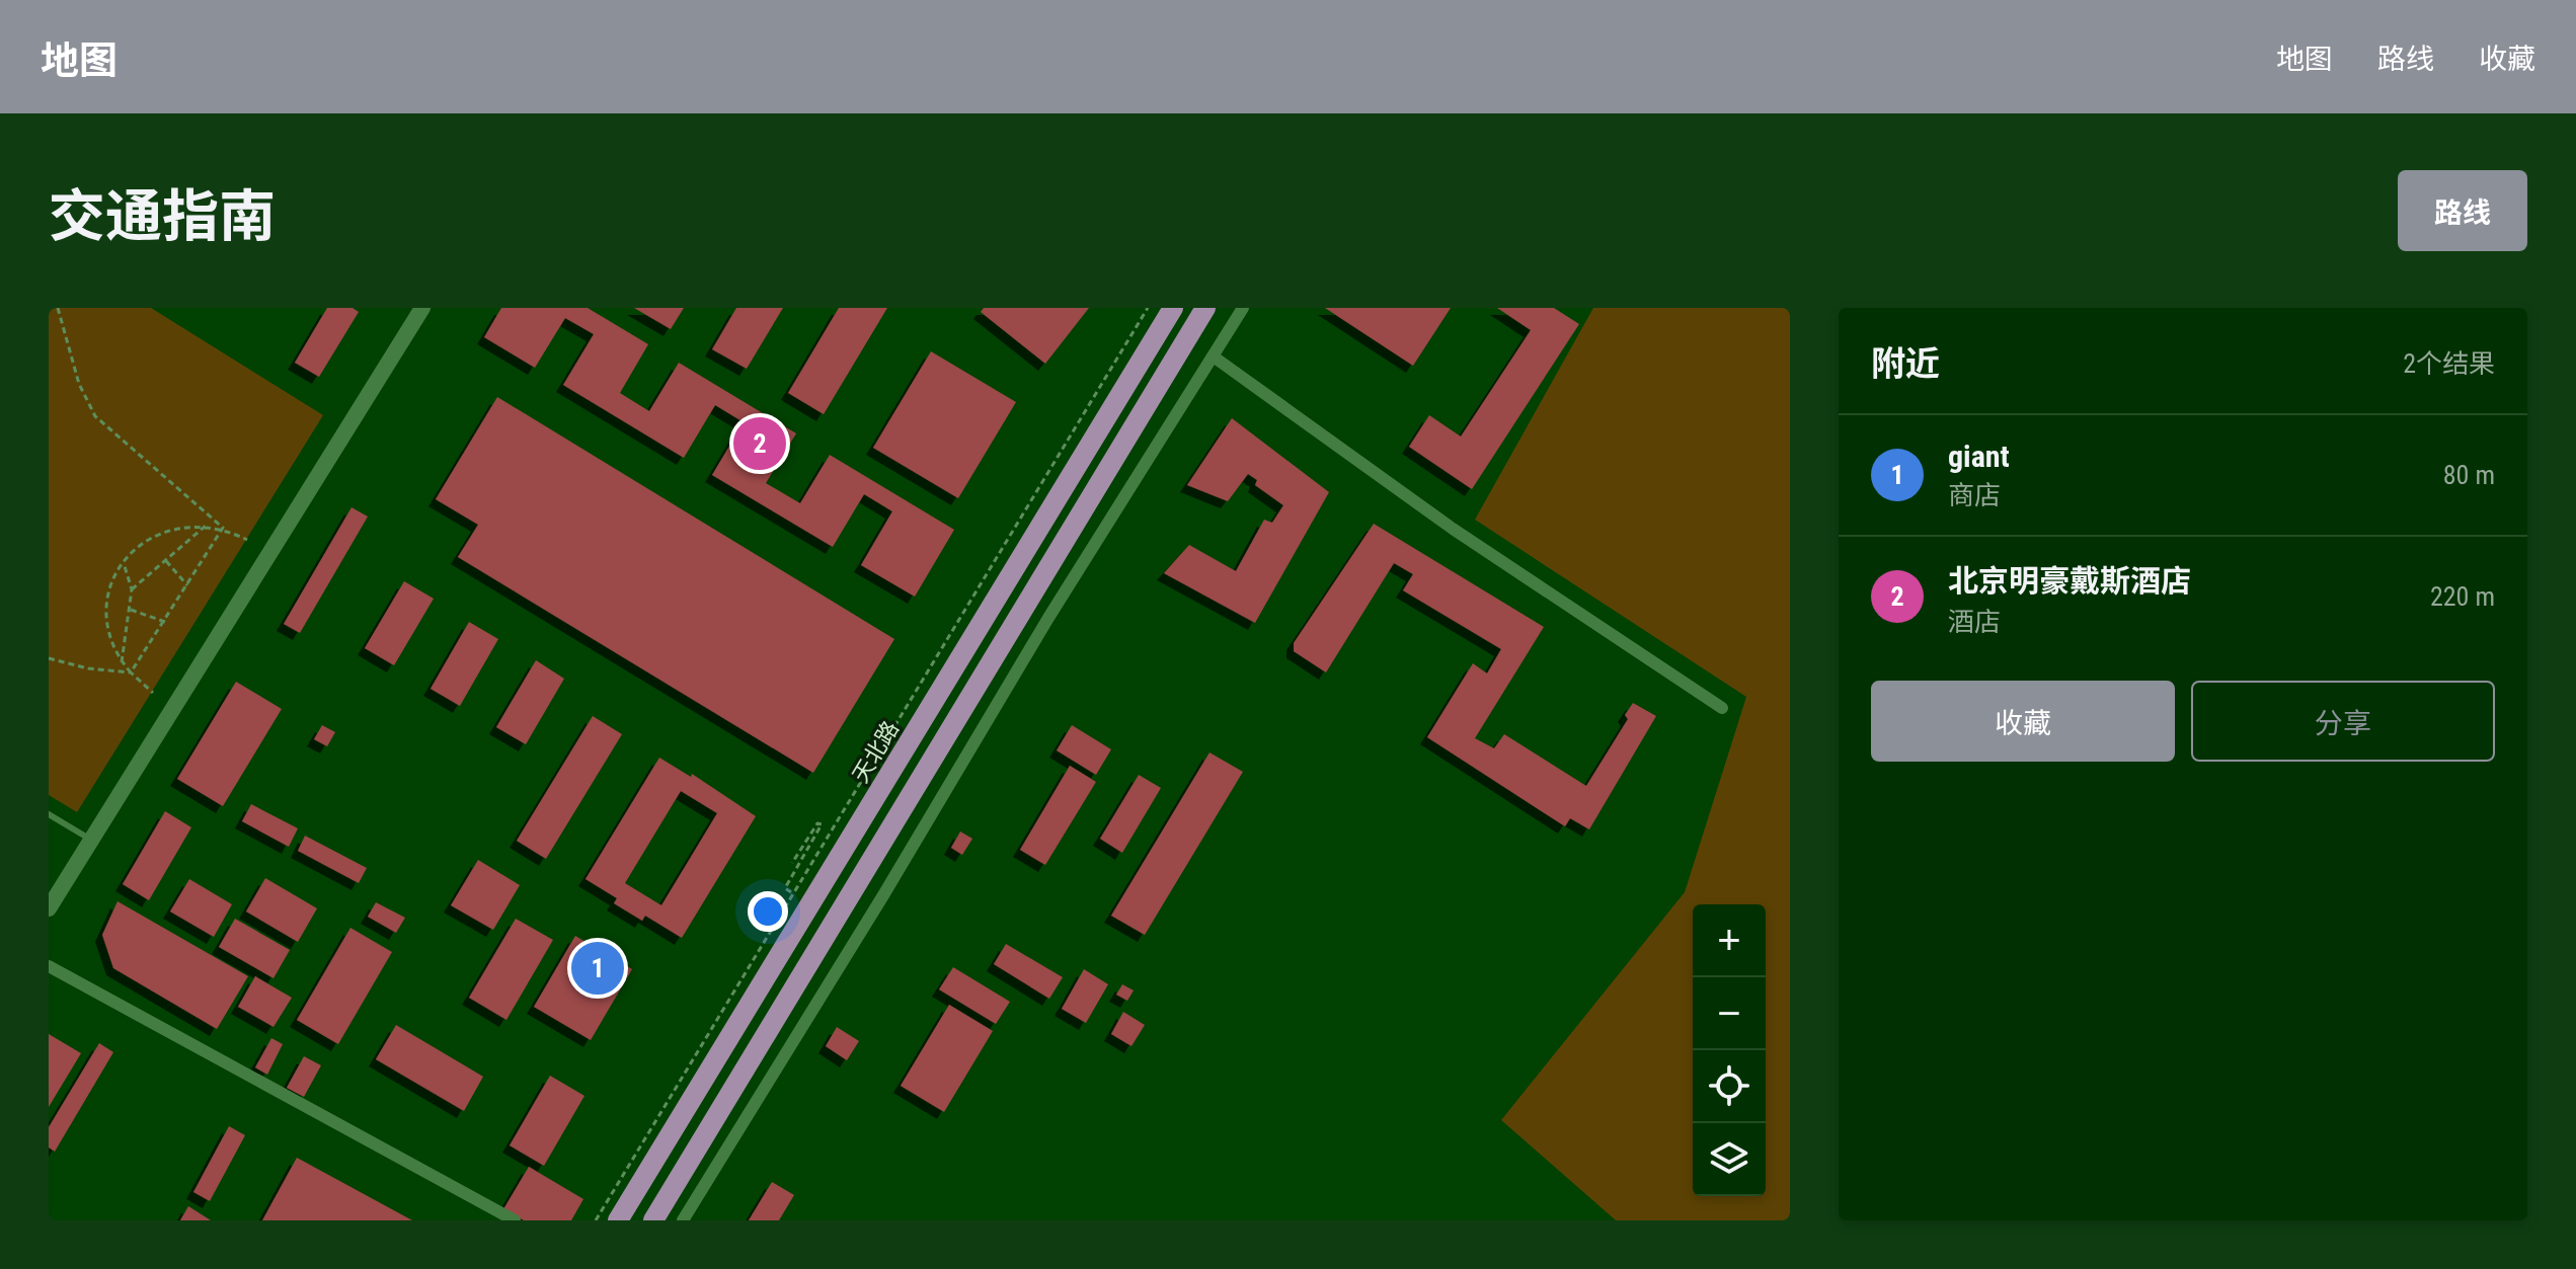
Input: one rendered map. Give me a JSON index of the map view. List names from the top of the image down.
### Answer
{
  "streets": {
    "main road": ["天北路"]
  },
  "page": {
    "header": "地图",
    "nav": ["地图", "路线", "收藏"],
    "title": "交通指南",
    "buttons": [
      "路线",
      ["收藏", "分享"]
    ],
    "heading": ["附近", "2个结果"],
    "pins": ["2", "1"],
    "list": [
      {
        "mark": "1",
        "name": "giant",
        "note": "商店",
        "value": "80 m"
      },
      {
        "mark": "2",
        "name": "北京明豪戴斯酒店",
        "note": "酒店",
        "value": "220 m"
      }
    ],
    "map_buttons": ["+", "−"]
  }
}
